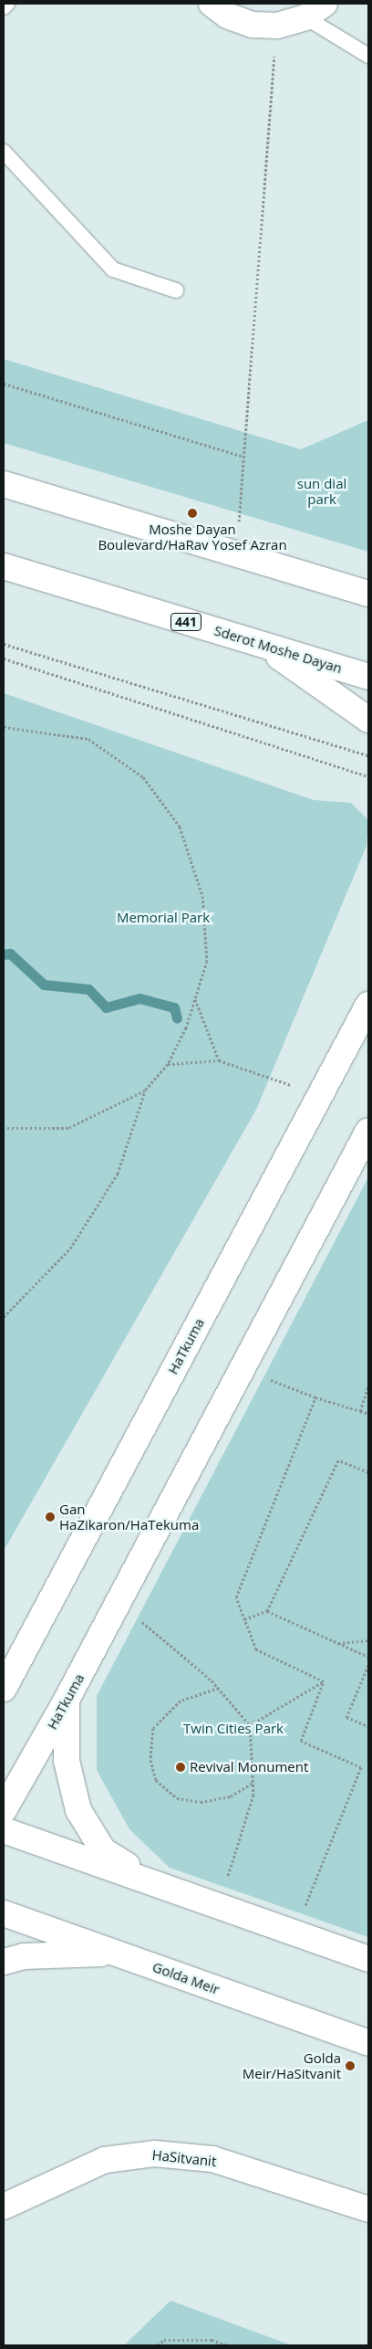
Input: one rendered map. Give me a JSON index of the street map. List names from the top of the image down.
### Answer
{
  "streets": {
    "street": [
      "441",
      "Sderot Moshe Dayan",
      "HaTkuma",
      "Golda Meir",
      "HaSitvanit"
    ]
  },
  "parks": ["sun dial park", "Memorial Park", "Twin Cities Park"],
  "places": [
    "Moshe Dayan Boulevard/HaRav Yosef Azran",
    "Gan HaZikaron/HaTekuma",
    "Revival Monument",
    "Golda Meir/HaSitvanit"
  ]
}
